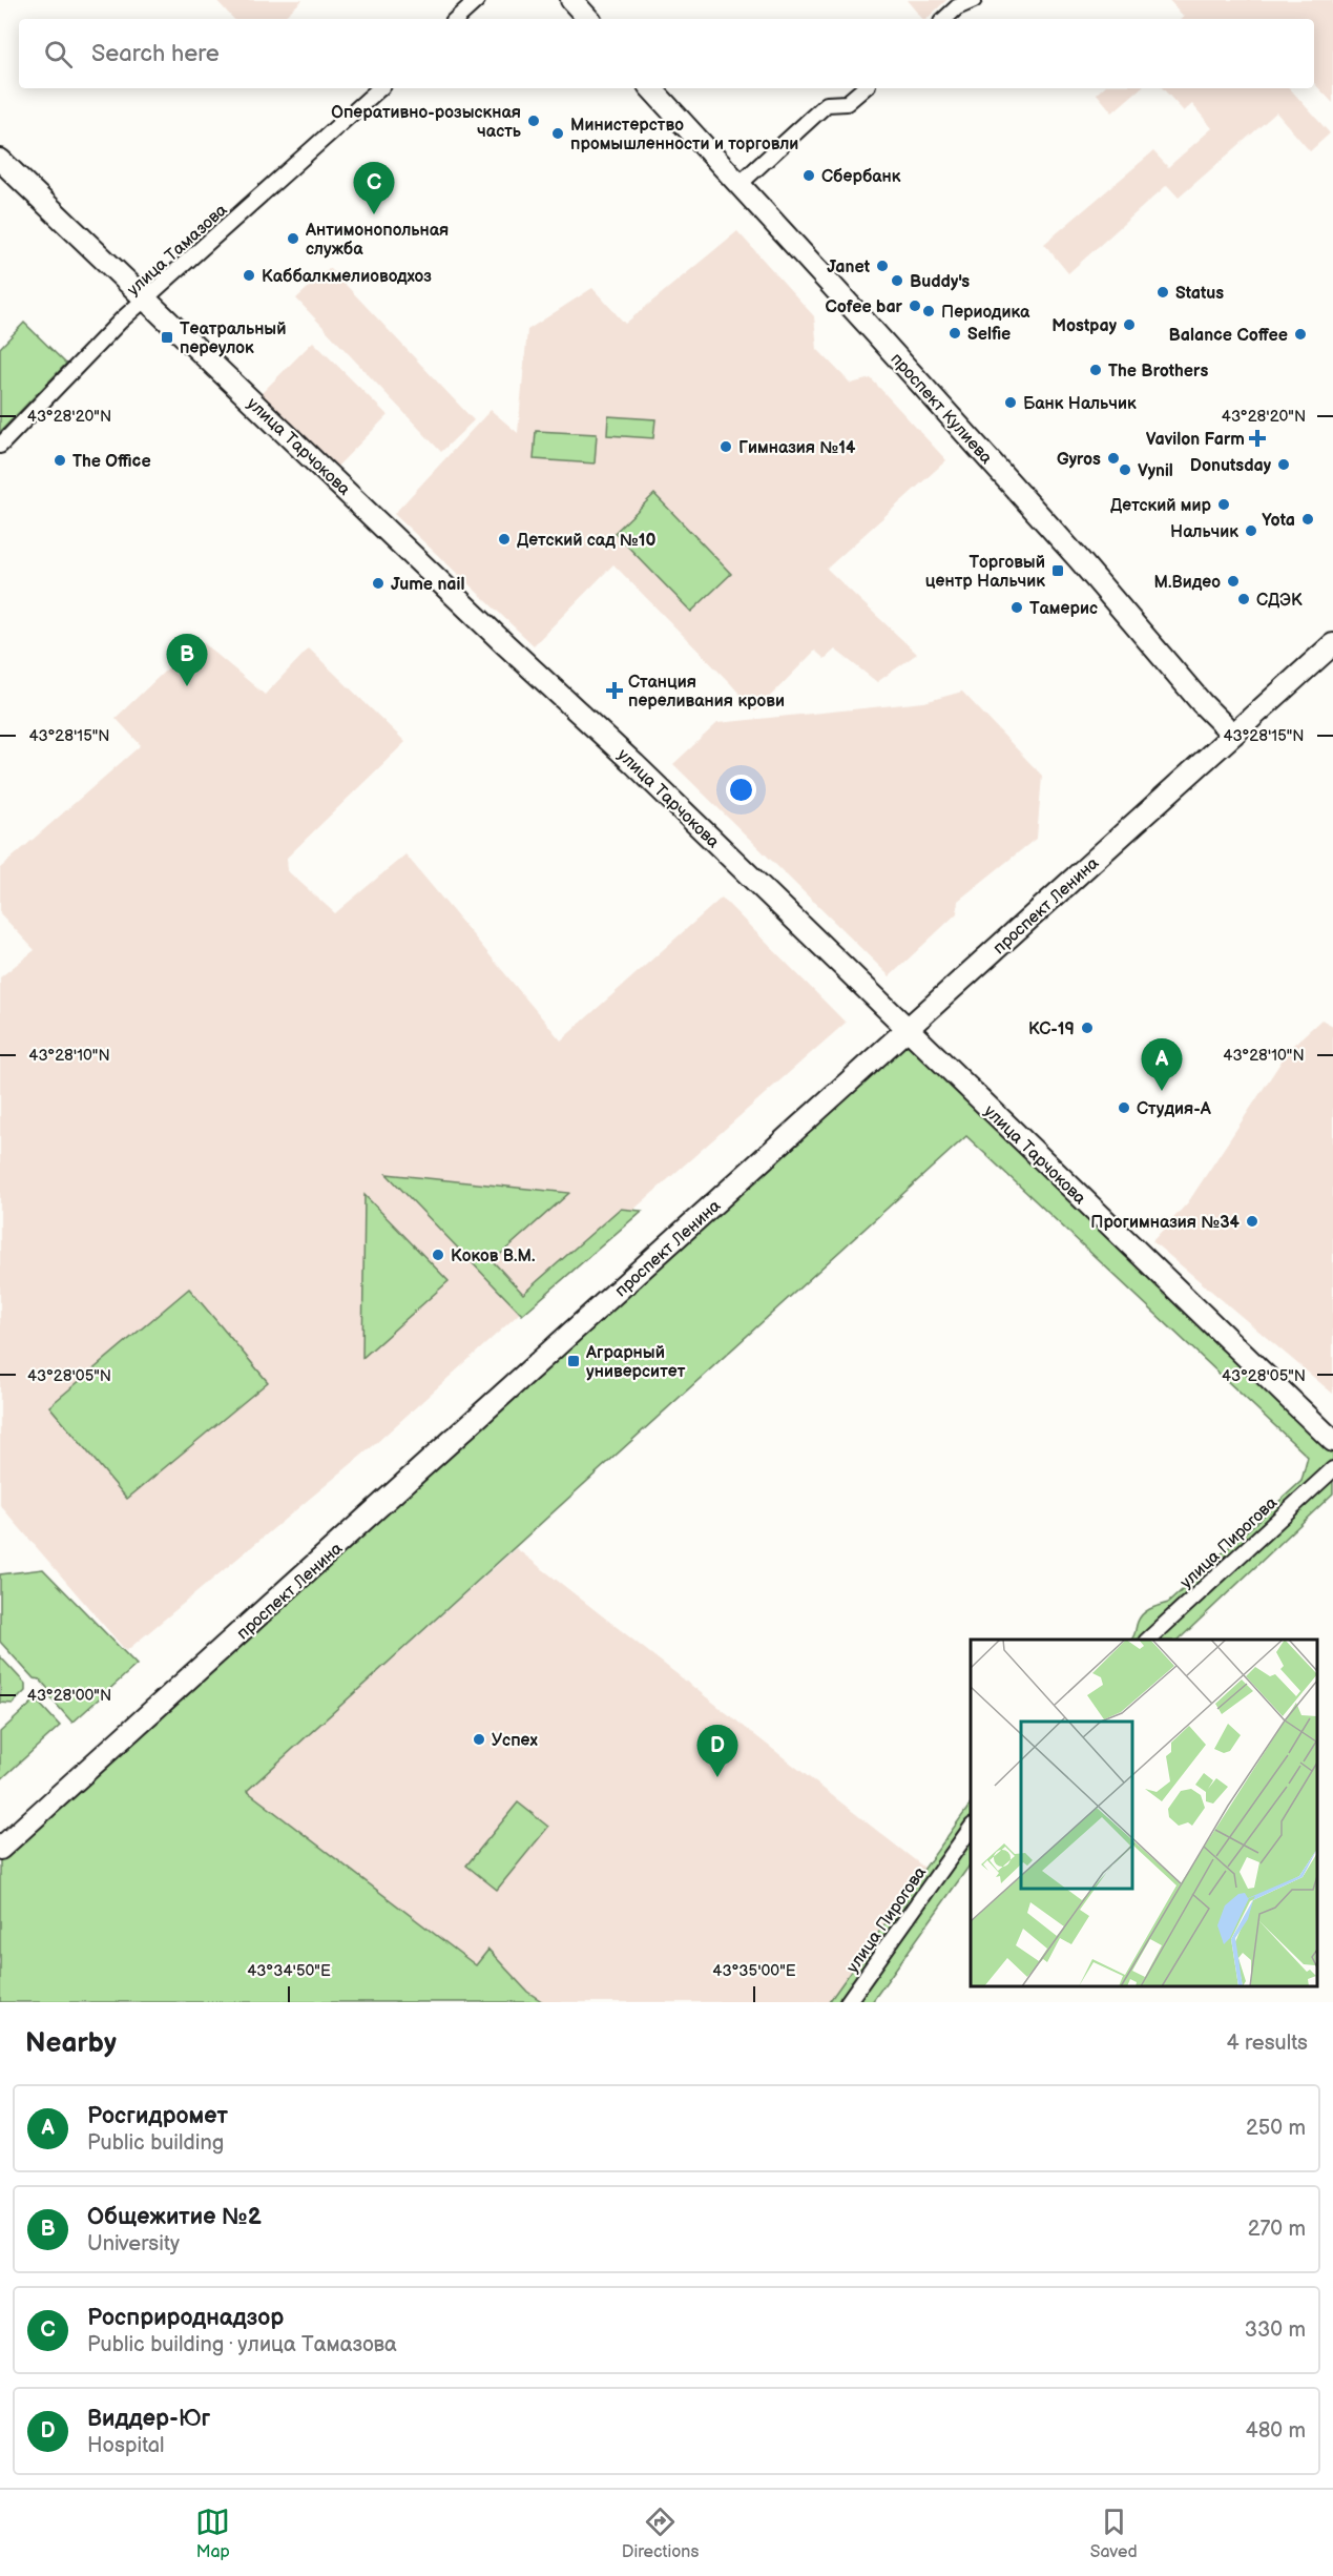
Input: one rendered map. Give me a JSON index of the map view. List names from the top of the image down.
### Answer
{
  "streets": {
    "main road": ["проспект Кулиева", "улица Тарчокова", "проспект Ленина"],
    "street": ["улица Тамазова", "улица Пирогова"]
  },
  "crossings": [
    ["улица Тамазова", "улица Тарчокова"],
    ["проспект Кулиева", "проспект Ленина"],
    ["улица Тарчокова", "проспект Ленина"]
  ],
  "places": {
    "other": [
      "Оперативно-розыскная часть",
      "Министерство промышленности и торговли",
      "Сбербанк",
      "Антимонопольная служба",
      "Janet",
      "Каббалкмелиоводхоз",
      "Buddy's",
      "Status",
      "Cofee bar",
      "Периодика",
      "Mostpay",
      "Selfie",
      "Balance Coffee",
      "The Brothers",
      "Банк Нальчик",
      "Гимназия №14",
      "Gyros",
      "The Office",
      "Donutsday",
      "Vynil",
      "Детский мир",
      "Yota",
      "Нальчик",
      "Детский сад №10",
      "М.Видео",
      "Jume nail",
      "СДЭК",
      "Тамерис",
      "КС-19",
      "Студия-А",
      "Прогимназия №34",
      "Коков В.М.",
      "Успех"
    ],
    "transit": ["Театральный переулок", "Торговый центр Нальчик", "Аграрный университет"],
    "health": ["Vavilon Farm", "Станция переливания крови"]
  },
  "page": {
    "search": "Search here",
    "pins": [
      "C",
      "B",
      "A",
      "D"
    ],
    "heading": ["Nearby", "4 results"],
    "list": [
      {
        "mark": "A",
        "name": "Росгидромет",
        "note": "Public building",
        "value": "250 m"
      },
      {
        "mark": "B",
        "name": "Общежитие №2",
        "note": "University",
        "value": "270 m"
      },
      {
        "mark": "C",
        "name": "Росприроднадзор",
        "note": "Public building · улица Тамазова",
        "value": "330 m"
      },
      {
        "mark": "D",
        "name": "Виддер-Юг",
        "note": "Hospital",
        "value": "480 m"
      }
    ],
    "nav": ["Map", "Directions", "Saved"]
  },
  "coordinates": [
    "43°28'20\"N",
    "43°28'15\"N",
    "43°28'10\"N",
    "43°28'05\"N",
    "43°28'00\"N",
    "43°34'50\"E",
    "43°35'00\"E"
  ]
}
